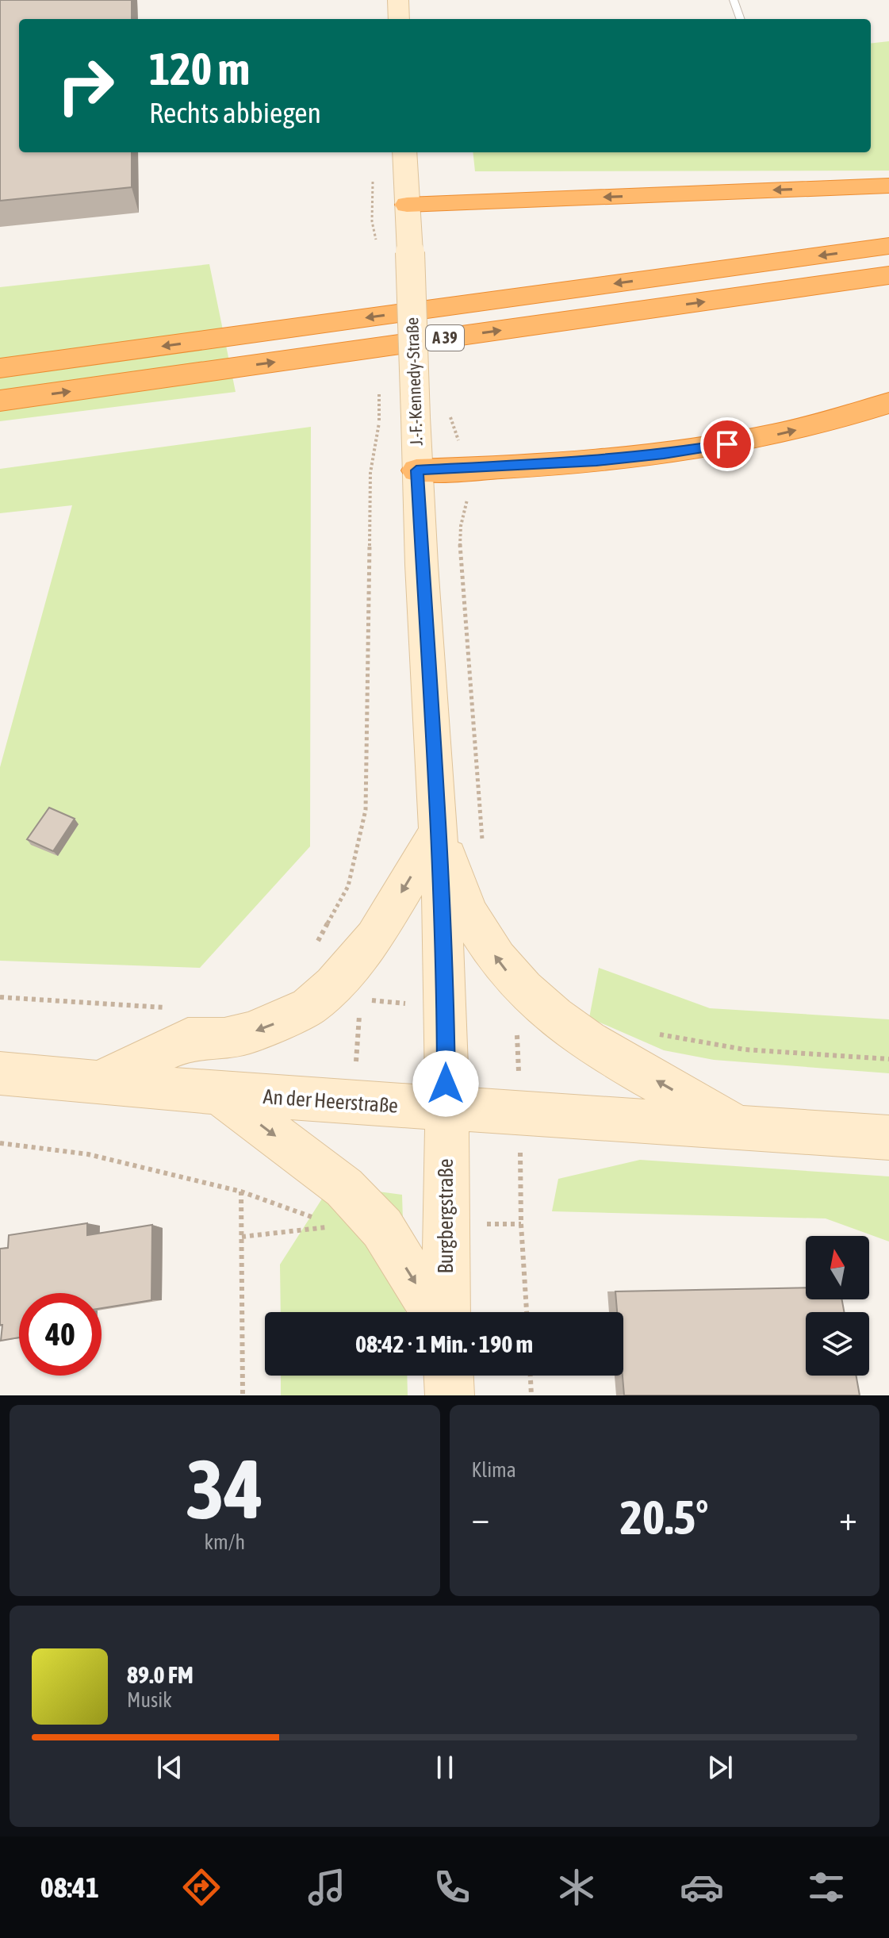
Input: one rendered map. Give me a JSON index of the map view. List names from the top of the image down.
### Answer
{
  "streets": {
    "highway": ["A 39"],
    "street": ["J.-F.-Kennedy-Straße", "An der Heerstraße", "Burgbergstraße"]
  },
  "crossings": [
    ["J.-F.-Kennedy-Straße", "An der Heerstraße"],
    ["J.-F.-Kennedy-Straße", "Burgbergstraße"],
    ["An der Heerstraße", "Burgbergstraße"]
  ],
  "north": "top",
  "page": {
    "turn": ["120 m", "Rechts abbiegen"],
    "limit": "40",
    "trip": "08:42 · 1 Min. · 190 m",
    "tile": [
      ["34", "km/h"],
      "Klima"
    ],
    "heat": ["−", "20.5°", "+"],
    "song": ["89.0 FM", "Musik"],
    "tabs": "08:41"
  }
}
